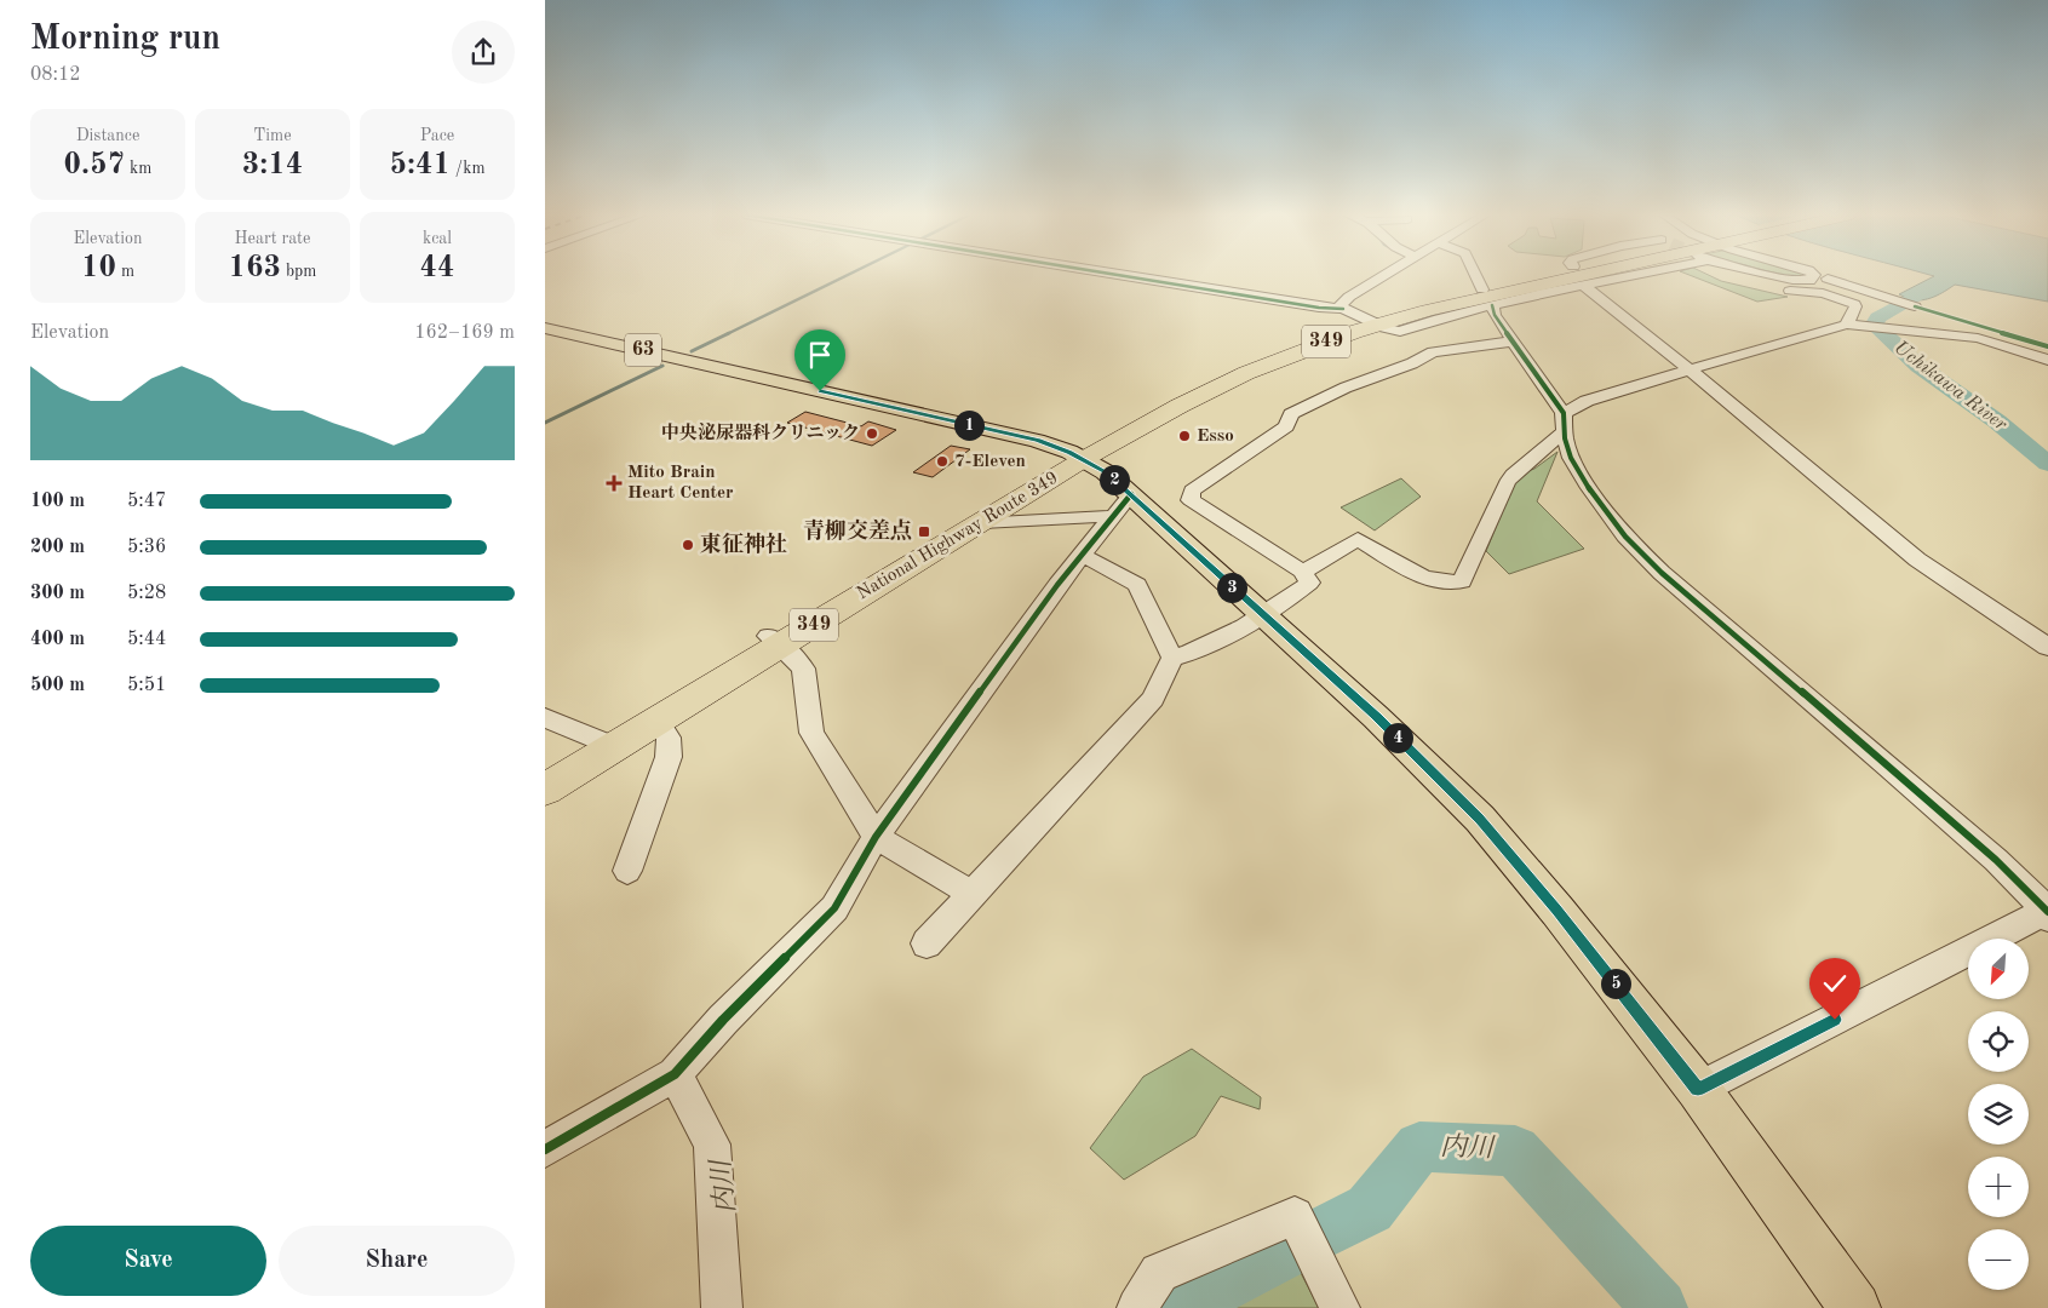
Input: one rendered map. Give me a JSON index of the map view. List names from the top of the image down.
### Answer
{
  "streets": {
    "highway": ["349", "National Highway Route 349"],
    "main road": ["63"]
  },
  "crossings": [
    ["63", "National Highway Route 349"]
  ],
  "water": ["Uchikawa River", "内川"],
  "places": {
    "other": [
      "中央泌尿器科クリニック",
      "Esso",
      "7-Eleven",
      "東征神社"
    ],
    "health": ["Mito Brain Heart Center"],
    "transit": ["青柳交差点"]
  },
  "north": "bottom left",
  "page": {
    "heading": ["Morning run", "08:12"],
    "stats": [
      ["Distance", "0.57 km"],
      ["Time", "3:14"],
      ["Pace", "5:41 /km"],
      ["Elevation", "10 m"],
      ["Heart rate", "163 bpm"],
      ["kcal", "44"]
    ],
    "chart": ["Elevation", "162–169 m"],
    "pins": [
      "1",
      "2",
      "3",
      "4",
      "5"
    ],
    "list": [
      {
        "name": "100 m",
        "note": "5:47"
      },
      {
        "name": "200 m",
        "note": "5:36"
      },
      {
        "name": "300 m",
        "note": "5:28"
      },
      {
        "name": "400 m",
        "note": "5:44"
      },
      {
        "name": "500 m",
        "note": "5:51"
      }
    ],
    "map_buttons": ["+", "−"],
    "buttons": ["Save", "Share"]
  }
}
